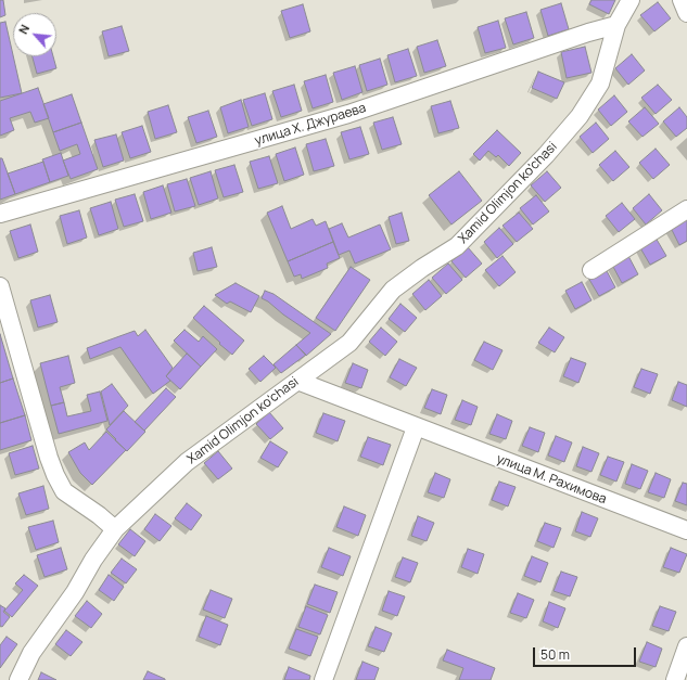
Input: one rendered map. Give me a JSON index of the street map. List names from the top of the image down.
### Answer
{
  "streets": {
    "street": ["улица Х. Джураева", "Xamid Olimjon ko'chasi", "улица М. Рахимова"]
  },
  "crossings": [
    ["улица Х. Джураева", "Xamid Olimjon ko'chasi"],
    ["Xamid Olimjon ko'chasi", "улица М. Рахимова"]
  ],
  "scale_bar": "50 m",
  "north": "top left"
}
